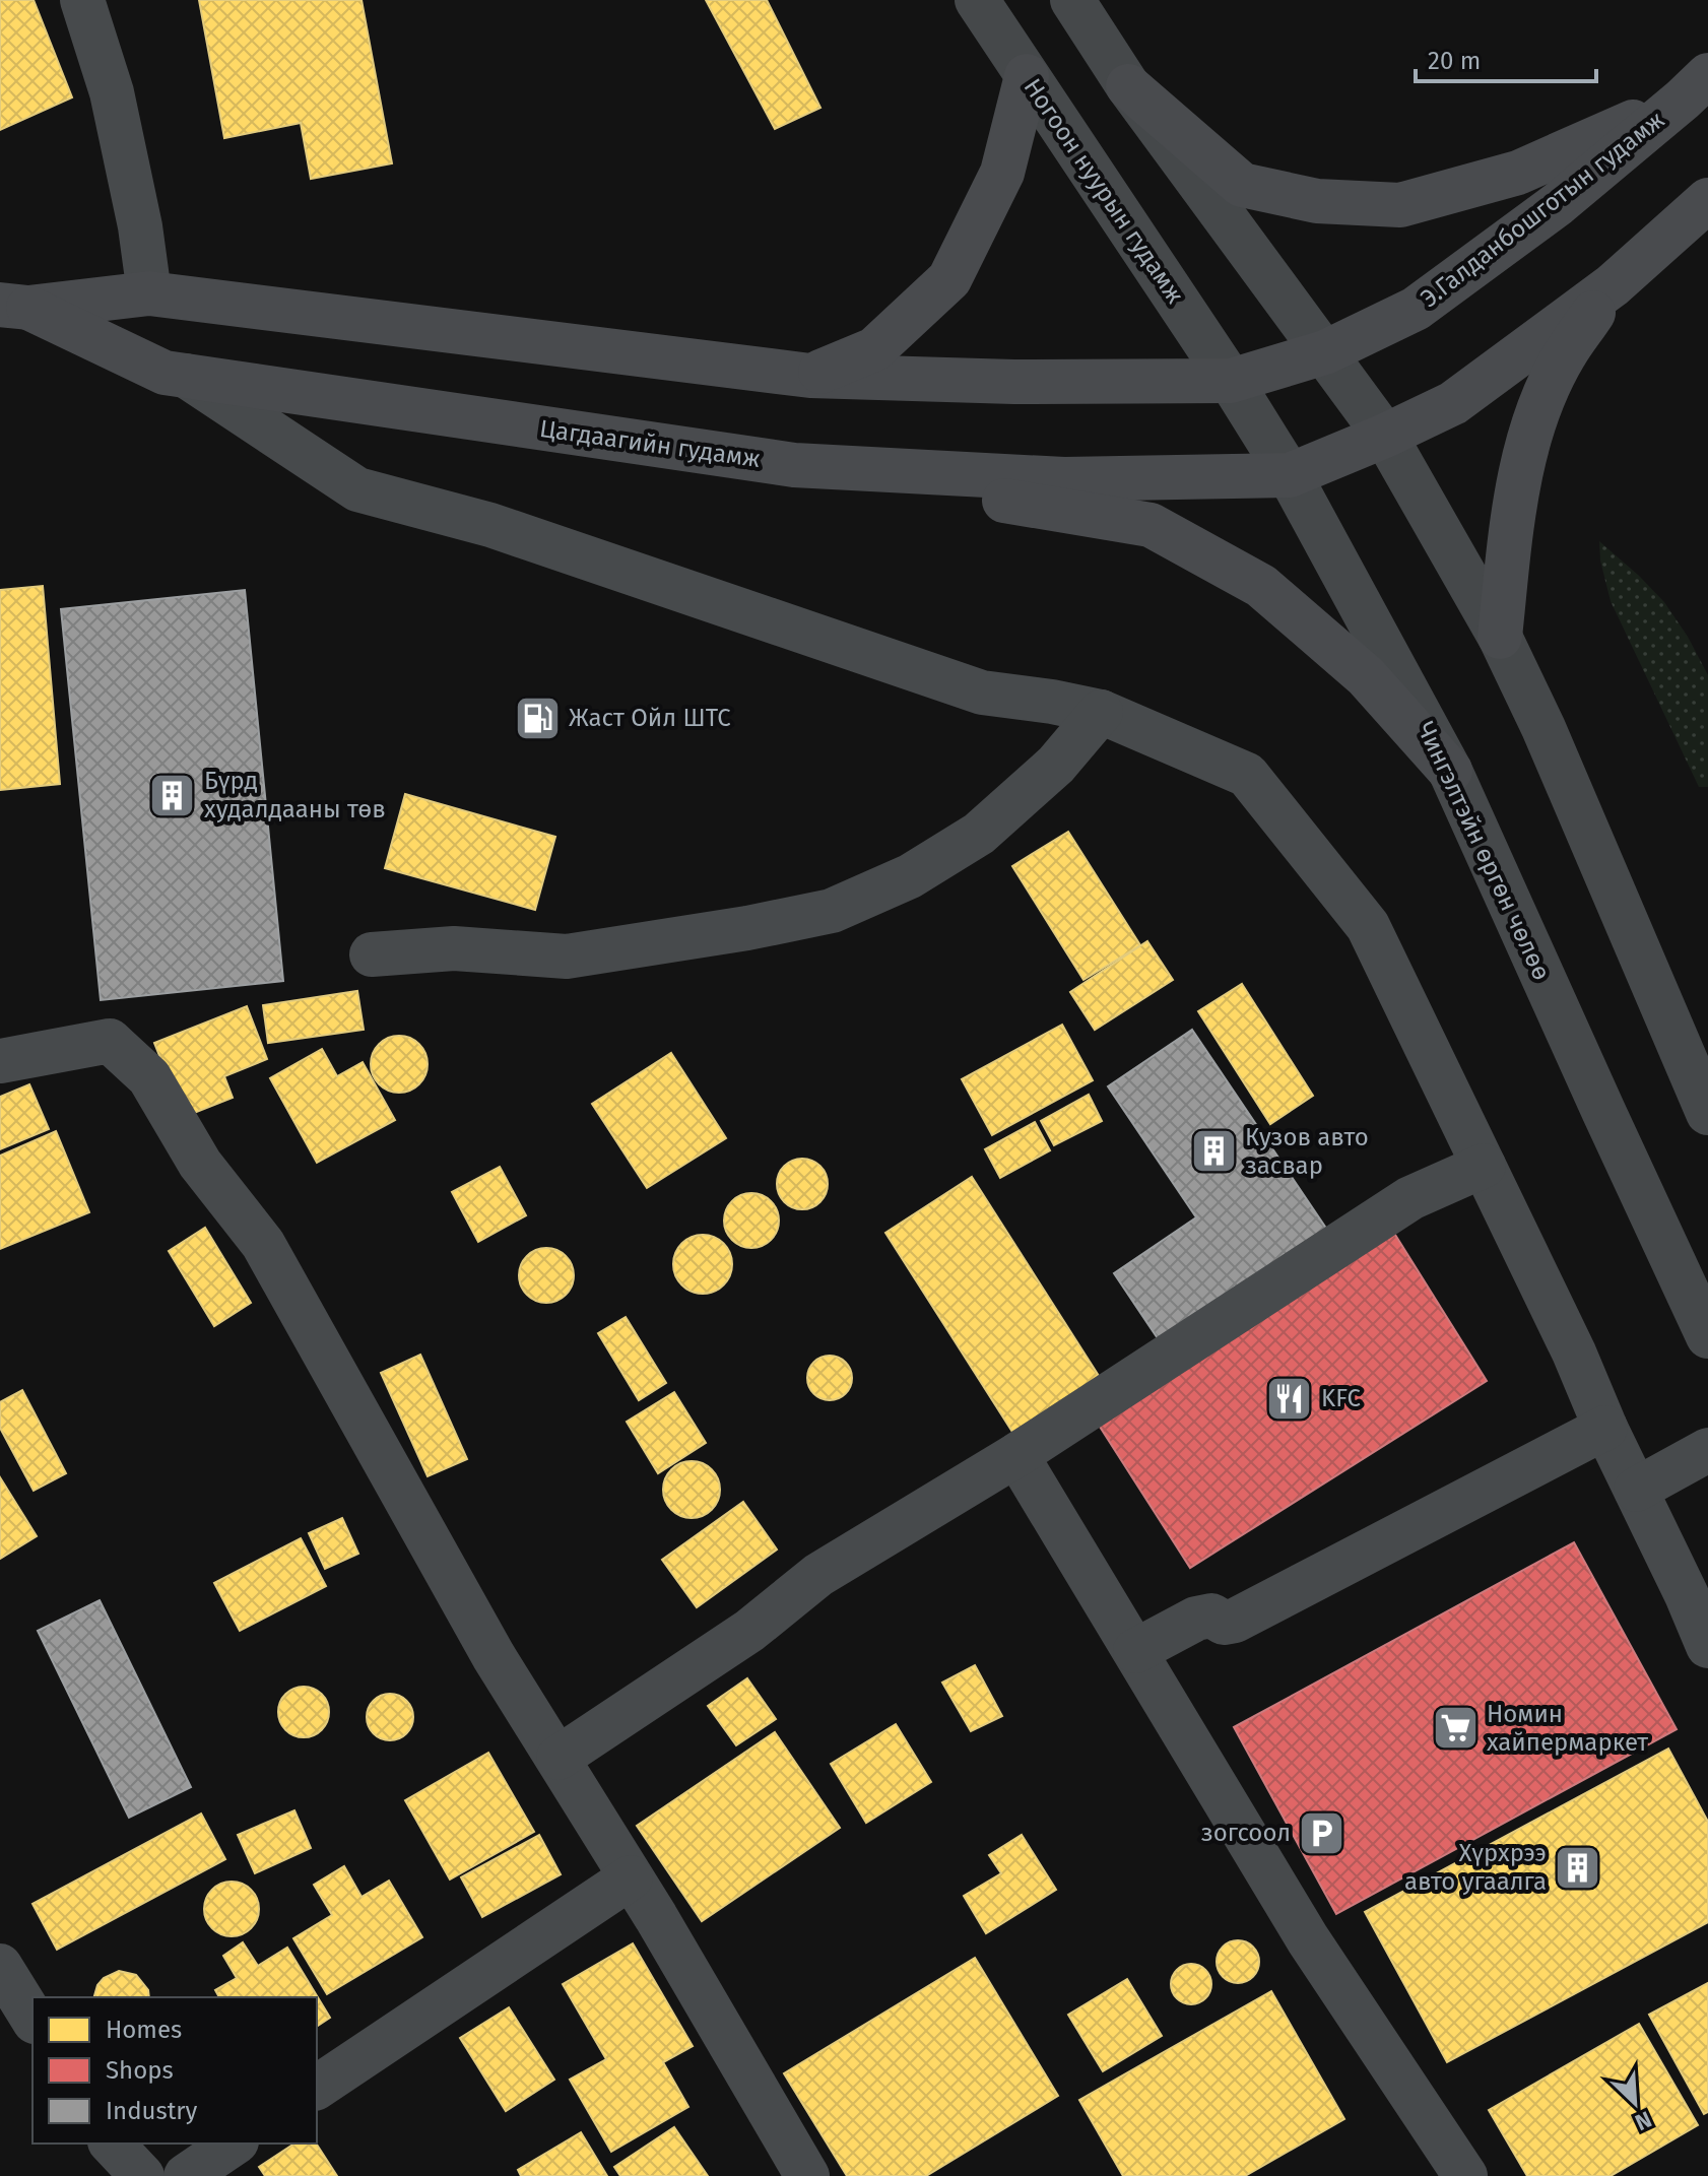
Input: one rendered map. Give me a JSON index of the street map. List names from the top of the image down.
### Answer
{
  "streets": {
    "main road": [
      "Ногоон нуурын гудамж",
      "Э.Галданбошготын гудамж",
      "Цагдаагийн гудамж",
      "Чингэлтэйн өргөн чөлөө"
    ]
  },
  "crossings": [
    ["Ногоон нуурын гудамж", "Э.Галданбошготын гудамж"],
    ["Ногоон нуурын гудамж", "Цагдаагийн гудамж"],
    ["Ногоон нуурын гудамж", "Чингэлтэйн өргөн чөлөө"],
    ["Э.Галданбошготын гудамж", "Цагдаагийн гудамж"],
    ["Э.Галданбошготын гудамж", "Чингэлтэйн өргөн чөлөө"],
    ["Цагдаагийн гудамж", "Чингэлтэйн өргөн чөлөө"]
  ],
  "places": {
    "fuel station": ["Жаст Ойл ШТС"],
    "building": ["Бүрд худалдааны төв", "Кузов авто засвар", "Хүрхрээ авто угаалга"],
    "restaurant": ["KFC"],
    "supermarket": ["Номин хайпермаркет"],
    "parking": ["зогсоол"]
  },
  "legend": ["Homes", "Shops", "Industry"],
  "scale_bar": "20 m",
  "north": "bottom right"
}
